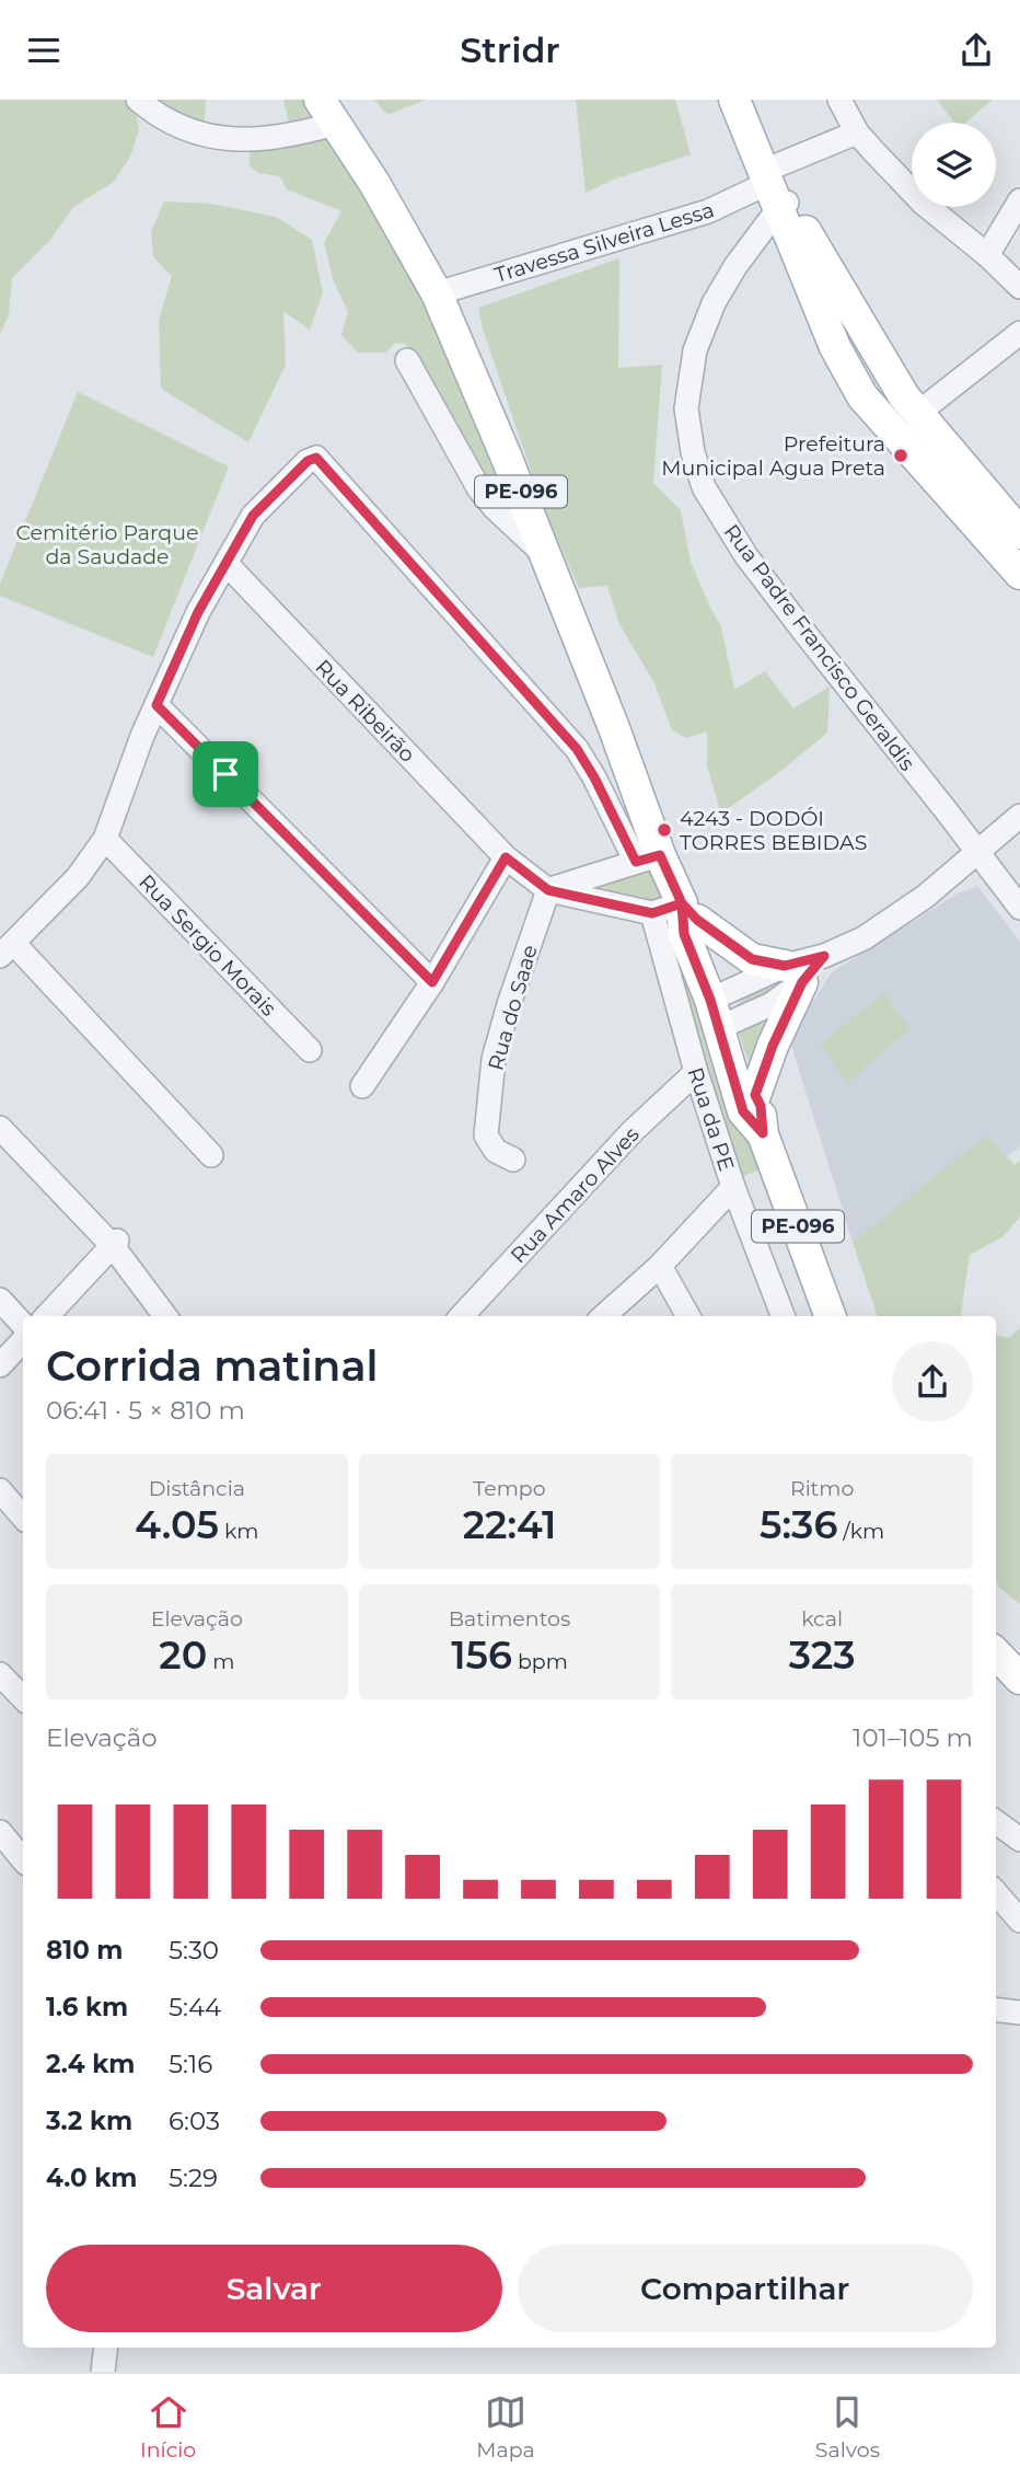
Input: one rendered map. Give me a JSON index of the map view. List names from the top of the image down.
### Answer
{
  "streets": {
    "main road": ["PE-096"],
    "street": [
      "Travessa Silveira Lessa",
      "Rua Padre Francisco Geraldis",
      "Rua Ribeirão",
      "Rua Sergio Morais",
      "Rua do Saae",
      "Rua da PE",
      "Rua Amaro Alves"
    ]
  },
  "crossings": [
    ["Travessa Silveira Lessa", "PE-096"],
    ["Travessa Silveira Lessa", "Rua Padre Francisco Geraldis"],
    ["Rua Ribeirão", "Rua do Saae"],
    ["Rua da PE", "Rua Amaro Alves"]
  ],
  "parks": ["Cemitério Parque da Saudade"],
  "places": ["Prefeitura Municipal Agua Preta", "4243 - DODÓI TORRES BEBIDAS"],
  "page": {
    "header": "Stridr",
    "heading": ["Corrida matinal", "06:41 · 5 × 810 m"],
    "stats": [
      ["Distância", "4.05 km"],
      ["Tempo", "22:41"],
      ["Ritmo", "5:36 /km"],
      ["Elevação", "20 m"],
      ["Batimentos", "156 bpm"],
      ["kcal", "323"]
    ],
    "chart": ["Elevação", "101–105 m"],
    "list": [
      {
        "name": "810 m",
        "note": "5:30"
      },
      {
        "name": "1.6 km",
        "note": "5:44"
      },
      {
        "name": "2.4 km",
        "note": "5:16"
      },
      {
        "name": "3.2 km",
        "note": "6:03"
      },
      {
        "name": "4.0 km",
        "note": "5:29"
      }
    ],
    "buttons": ["Salvar", "Compartilhar"],
    "tabs": ["Início", "Mapa", "Salvos"]
  }
}
